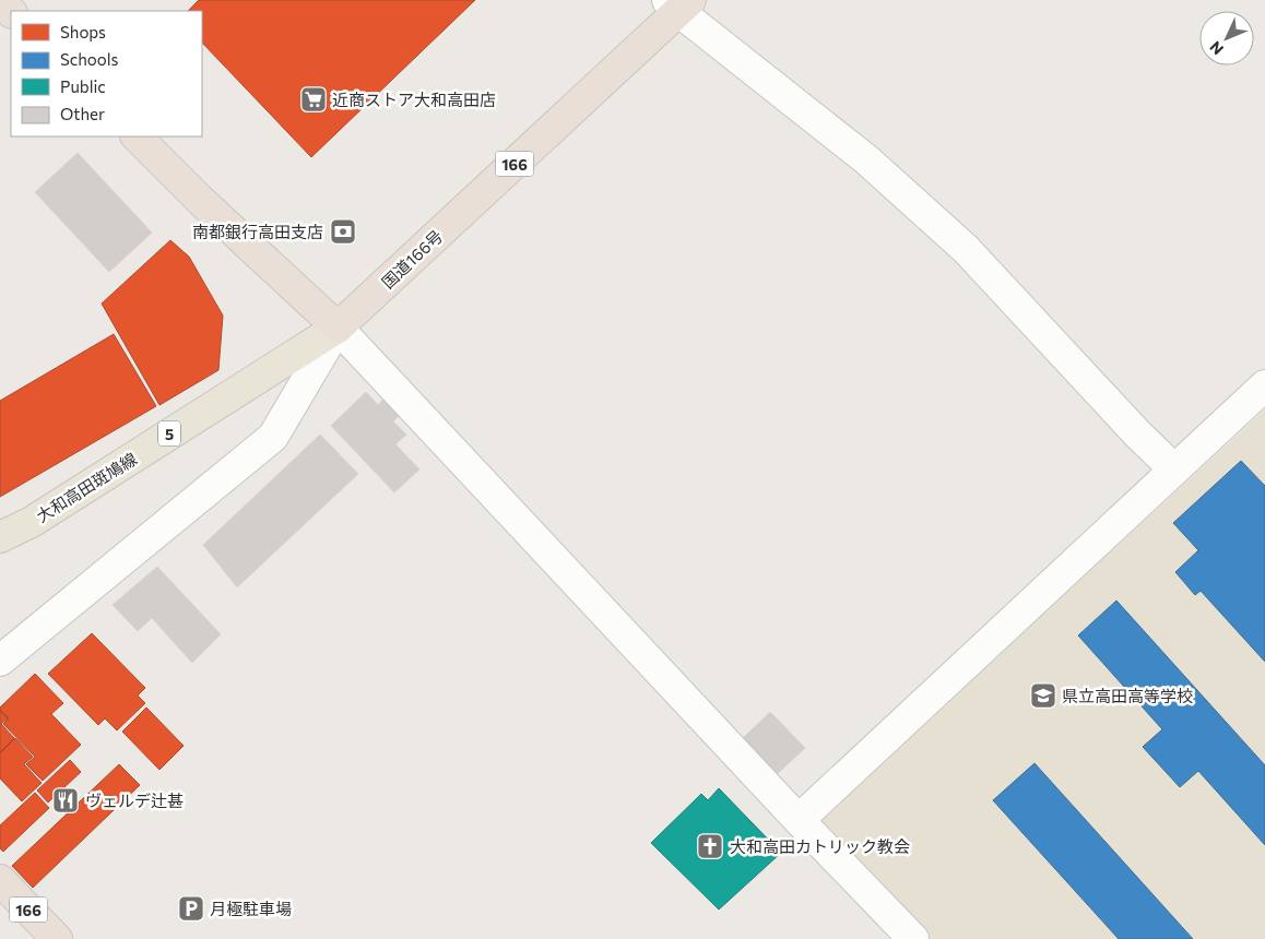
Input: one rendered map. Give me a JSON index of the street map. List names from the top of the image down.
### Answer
{
  "streets": {
    "highway": ["166", "国道166号"],
    "main road": ["5", "大和高田斑鳩線"]
  },
  "crossings": [
    ["国道166号", "大和高田斑鳩線"]
  ],
  "places": {
    "supermarket": ["近商ストア大和高田店"],
    "bank": ["南都銀行高田支店"],
    "school or university": ["県立高田高等学校"],
    "restaurant": ["ヴェルデ辻甚"],
    "church": ["大和高田カトリック教会"],
    "parking": ["月極駐車場"]
  },
  "legend": [
    "Shops",
    "Schools",
    "Public",
    "Other"
  ],
  "north": "bottom left"
}
